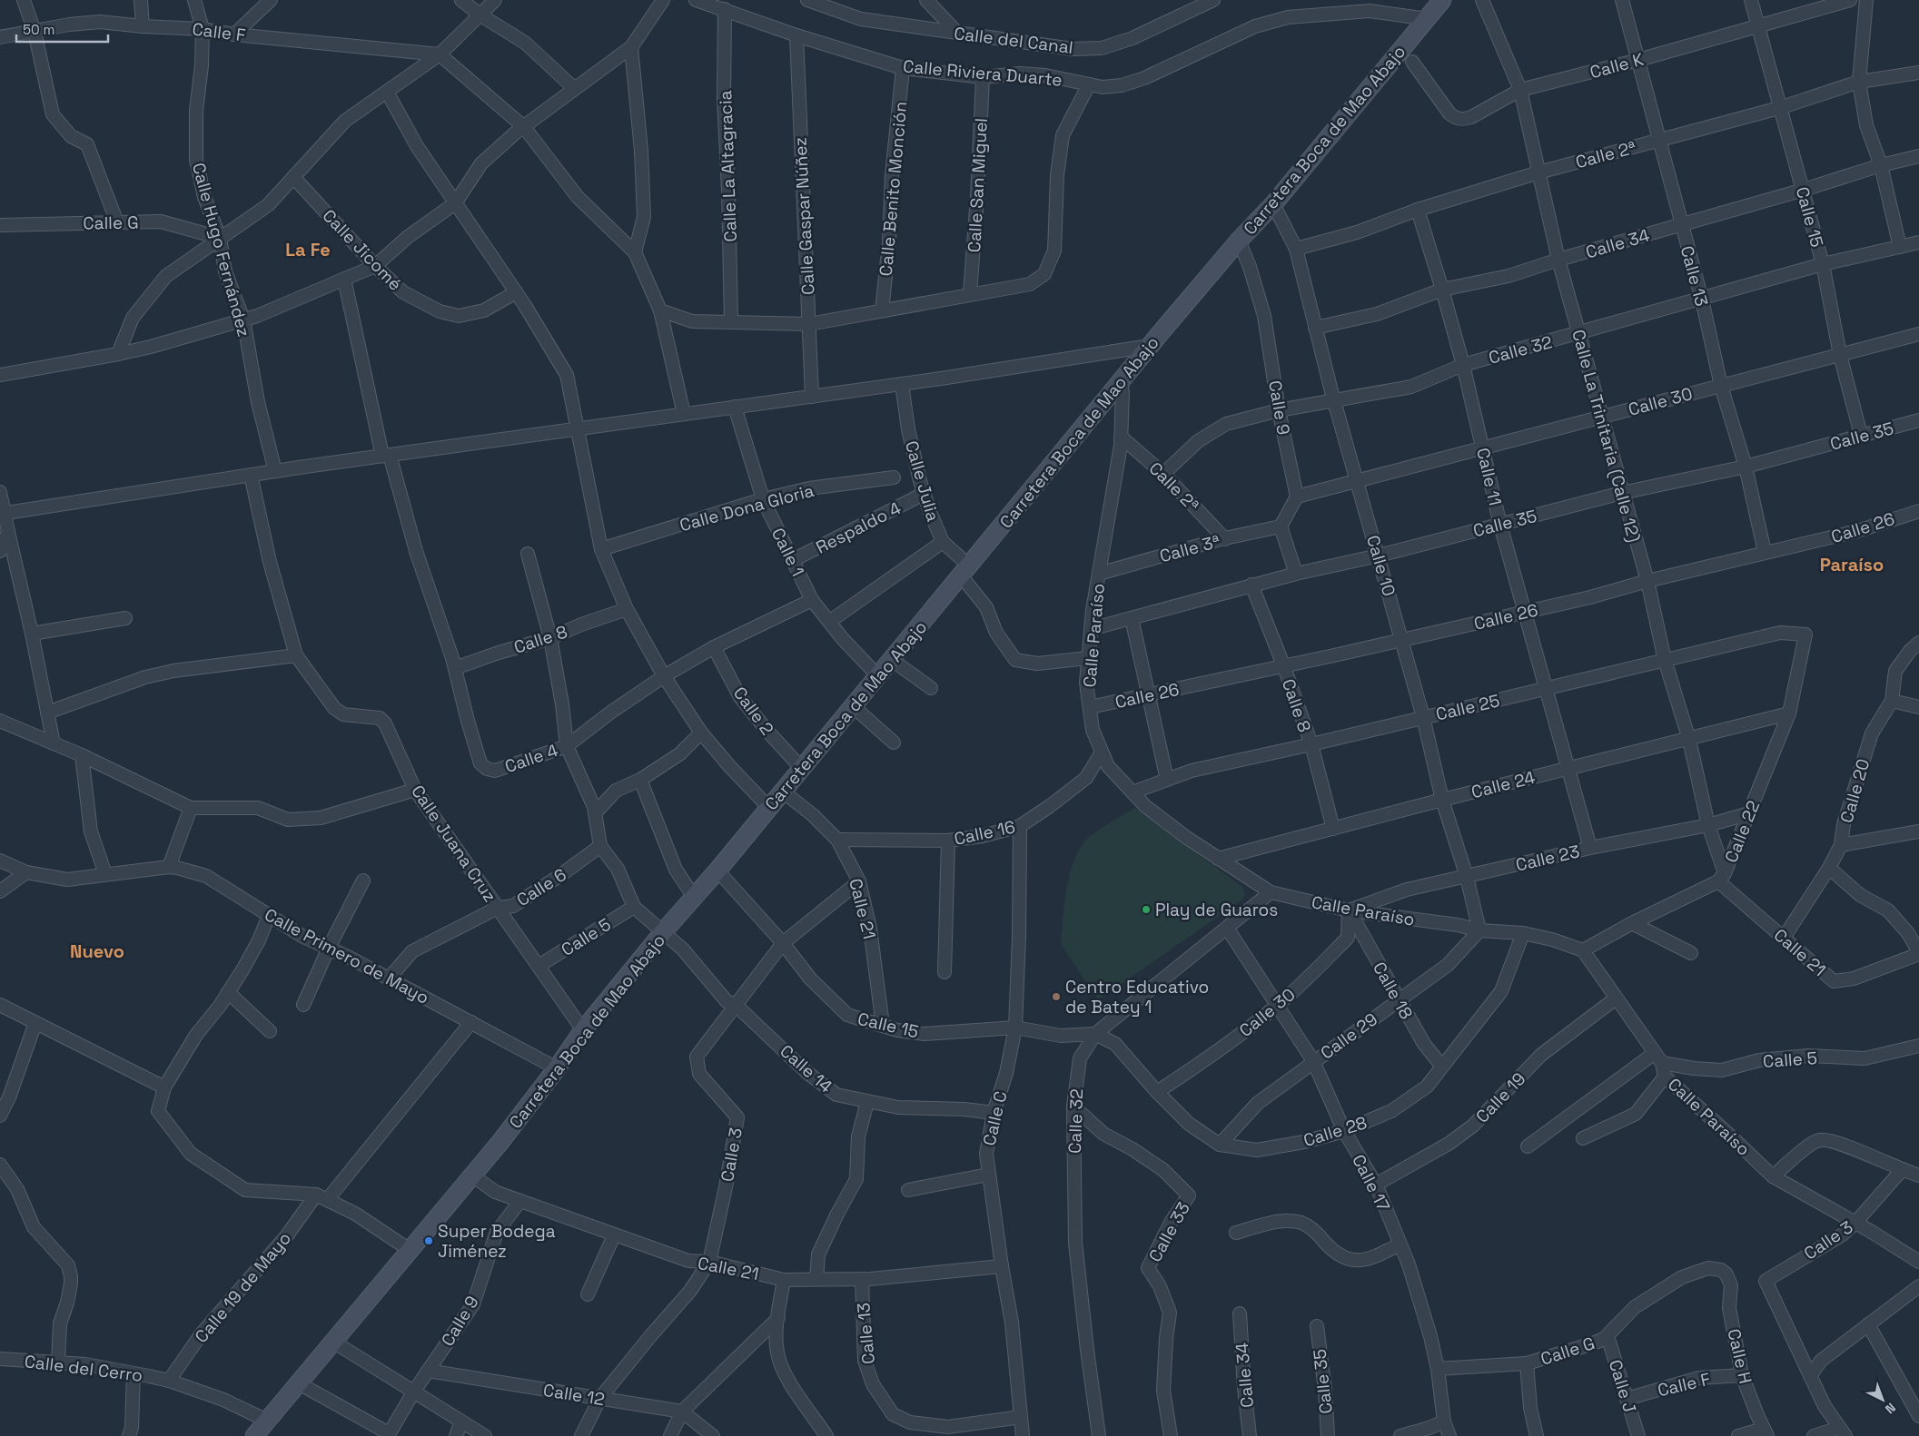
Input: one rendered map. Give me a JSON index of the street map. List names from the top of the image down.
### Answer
{
  "streets": {
    "street": [
      "Calle F",
      "Calle del Canal",
      "Calle K",
      "Calle Riviera Duarte",
      "Carretera Boca de Mao Abajo",
      "Calle 2ª",
      "Calle La Altagracia",
      "Calle San Miguel",
      "Calle Benito Monción",
      "Calle Gaspar Núñez",
      "Calle 15",
      "Calle G",
      "Calle 34",
      "Calle Hugo Fernández",
      "Calle Jicomé",
      "Calle 13",
      "Calle 32",
      "Calle 30",
      "Calle 9",
      "Calle La Trinitaria (Calle 12)",
      "Calle 35",
      "Calle 11",
      "Calle Julia",
      "Calle Dona Gloria",
      "Respaldo 4",
      "Calle 26",
      "Calle 3ª",
      "Calle 1",
      "Calle 10",
      "Calle Paraíso",
      "Calle 8",
      "Calle 25",
      "Calle 2",
      "Calle 4",
      "Calle 24",
      "Calle 20",
      "Calle 22",
      "Calle 16",
      "Calle Juana Cruz",
      "Calle 23",
      "Calle 6",
      "Calle 21",
      "Calle 5",
      "Calle Primero de Mayo",
      "Calle 18",
      "Calle 29",
      "Calle 14",
      "Calle 19",
      "Calle C",
      "Calle 28",
      "Calle 3",
      "Calle 17",
      "Calle 33",
      "Calle 19 de Mayo",
      "Calle H",
      "Calle del Cerro",
      "Calle J",
      "Calle 12"
    ]
  },
  "crossings": [
    ["Calle F", "Calle Hugo Fernández"],
    ["Calle F", "Calle H"],
    ["Calle F", "Calle J"],
    ["Calle K", "Calle 15"],
    ["Calle K", "Calle 13"],
    ["Calle K", "Calle La Trinitaria (Calle 12)"],
    ["Calle Riviera Duarte", "Carretera Boca de Mao Abajo"],
    ["Calle Riviera Duarte", "Calle La Altagracia"],
    ["Calle Riviera Duarte", "Calle San Miguel"],
    ["Calle Riviera Duarte", "Calle Benito Monción"],
    ["Calle Riviera Duarte", "Calle Gaspar Núñez"],
    ["Carretera Boca de Mao Abajo", "Calle 15"],
    ["Carretera Boca de Mao Abajo", "Calle 9"],
    ["Carretera Boca de Mao Abajo", "Calle Julia"],
    ["Carretera Boca de Mao Abajo", "Calle 1"],
    ["Carretera Boca de Mao Abajo", "Calle 10"],
    ["Carretera Boca de Mao Abajo", "Calle Paraíso"],
    ["Carretera Boca de Mao Abajo", "Calle 2"],
    ["Carretera Boca de Mao Abajo", "Calle Juana Cruz"],
    ["Carretera Boca de Mao Abajo", "Calle 21"],
    ["Carretera Boca de Mao Abajo", "Calle Primero de Mayo"],
    ["Carretera Boca de Mao Abajo", "Calle 14"],
    ["Carretera Boca de Mao Abajo", "Calle del Cerro"],
    ["Calle 2ª", "Calle 15"],
    ["Calle 2ª", "Calle 13"],
    ["Calle 2ª", "Calle 32"],
    ["Calle 2ª", "Calle La Trinitaria (Calle 12)"],
    ["Calle 2ª", "Calle 11"],
    ["Calle 2ª", "Calle 3ª"],
    ["Calle 2ª", "Calle 10"],
    ["Calle 2ª", "Calle Paraíso"],
    ["Calle 15", "Calle 34"],
    ["Calle 15", "Calle 32"],
    ["Calle 15", "Calle 30"],
    ["Calle 15", "Calle 35"],
    ["Calle 15", "Calle 21"],
    ["Calle 15", "Calle C"],
    ["Calle 15", "Calle 28"],
    ["Calle 15", "Calle 3"],
    ["Calle G", "Calle Hugo Fernández"],
    ["Calle G", "Calle 17"],
    ["Calle G", "Calle H"],
    ["Calle G", "Calle J"],
    ["Calle 34", "Calle 13"],
    ["Calle 34", "Calle La Trinitaria (Calle 12)"],
    ["Calle 34", "Calle 11"],
    ["Calle 34", "Calle 10"],
    ["Calle 13", "Calle 32"],
    ["Calle 13", "Calle 30"],
    ["Calle 13", "Calle 35"],
    ["Calle 13", "Calle 26"],
    ["Calle 13", "Calle 21"],
    ["Calle 13", "Calle C"],
    ["Calle 32", "Calle 9"],
    ["Calle 32", "Calle La Trinitaria (Calle 12)"],
    ["Calle 32", "Calle 11"],
    ["Calle 32", "Calle 10"],
    ["Calle 32", "Calle Paraíso"],
    ["Calle 32", "Calle 28"],
    ["Calle 32", "Calle 17"],
    ["Calle 32", "Calle 33"],
    ["Calle 30", "Calle 9"],
    ["Calle 30", "Calle La Trinitaria (Calle 12)"],
    ["Calle 30", "Calle 11"],
    ["Calle 30", "Calle 10"],
    ["Calle 30", "Calle Paraíso"],
    ["Calle 30", "Calle 23"],
    ["Calle 30", "Calle 18"],
    ["Calle 30", "Calle 28"],
    ["Calle 30", "Calle 17"],
    ["Calle 9", "Calle 21"],
    ["Calle 9", "Calle 12"],
    ["Calle La Trinitaria (Calle 12)", "Calle 35"],
    ["Calle La Trinitaria (Calle 12)", "Calle 26"],
    ["Calle La Trinitaria (Calle 12)", "Calle 25"],
    ["Calle La Trinitaria (Calle 12)", "Calle 24"],
    ["Calle La Trinitaria (Calle 12)", "Calle 22"],
    ["Calle La Trinitaria (Calle 12)", "Calle 23"],
    ["Calle La Trinitaria (Calle 12)", "Calle 21"],
    ["Calle 35", "Calle 11"],
    ["Calle 35", "Calle 10"],
    ["Calle 35", "Calle Paraíso"],
    ["Calle 35", "Calle 8"],
    ["Calle 11", "Calle 26"],
    ["Calle 11", "Calle 25"],
    ["Calle 11", "Calle 24"],
    ["Calle 11", "Calle 23"],
    ["Calle Julia", "Respaldo 4"],
    ["Calle Julia", "Calle Paraíso"],
    ["Calle Dona Gloria", "Calle 1"],
    ["Respaldo 4", "Calle 1"],
    ["Calle 26", "Calle 10"],
    ["Calle 26", "Calle Paraíso"],
    ["Calle 26", "Calle 8"],
    ["Calle 3ª", "Calle Paraíso"],
    ["Calle 1", "Calle 4"],
    ["Calle 10", "Calle Paraíso"],
    ["Calle 10", "Calle 25"],
    ["Calle 10", "Calle 24"],
    ["Calle 10", "Calle 23"],
    ["Calle 10", "Calle 29"],
    ["Calle Paraíso", "Calle 25"],
    ["Calle Paraíso", "Calle 24"],
    ["Calle Paraíso", "Calle 22"],
    ["Calle Paraíso", "Calle 16"],
    ["Calle Paraíso", "Calle 23"],
    ["Calle Paraíso", "Calle 5"],
    ["Calle Paraíso", "Calle 18"],
    ["Calle Paraíso", "Calle 29"],
    ["Calle Paraíso", "Calle 19"],
    ["Calle Paraíso", "Calle 28"],
    ["Calle Paraíso", "Calle 3"],
    ["Calle 8", "Calle 25"],
    ["Calle 8", "Calle 4"],
    ["Calle 8", "Calle 24"],
    ["Calle 25", "Calle 22"],
    ["Calle 2", "Calle 4"],
    ["Calle 24", "Calle 22"],
    ["Calle 20", "Calle 21"],
    ["Calle 22", "Calle 23"],
    ["Calle 22", "Calle 21"],
    ["Calle 16", "Calle 21"],
    ["Calle 16", "Calle C"],
    ["Calle Juana Cruz", "Calle 6"],
    ["Calle Juana Cruz", "Calle 5"],
    ["Calle 23", "Calle 18"],
    ["Calle 6", "Calle Primero de Mayo"],
    ["Calle 21", "Calle C"],
    ["Calle 21", "Calle 3"],
    ["Calle 5", "Calle 14"],
    ["Calle Primero de Mayo", "Calle 19 de Mayo"],
    ["Calle 18", "Calle 29"],
    ["Calle 18", "Calle 28"],
    ["Calle 29", "Calle 28"],
    ["Calle 29", "Calle 17"],
    ["Calle 14", "Calle C"],
    ["Calle 14", "Calle 3"],
    ["Calle 19", "Calle 17"],
    ["Calle 28", "Calle 17"],
    ["Calle 3", "Calle 12"],
    ["Calle 19 de Mayo", "Calle del Cerro"]
  ],
  "districts": ["La Fe", "Paraíso", "Nuevo"],
  "places": ["Play de Guaros", "Centro Educativo de Batey 1", "Super Bodega Jiménez"],
  "scale_bar": "50 m",
  "north": "bottom right"
}
